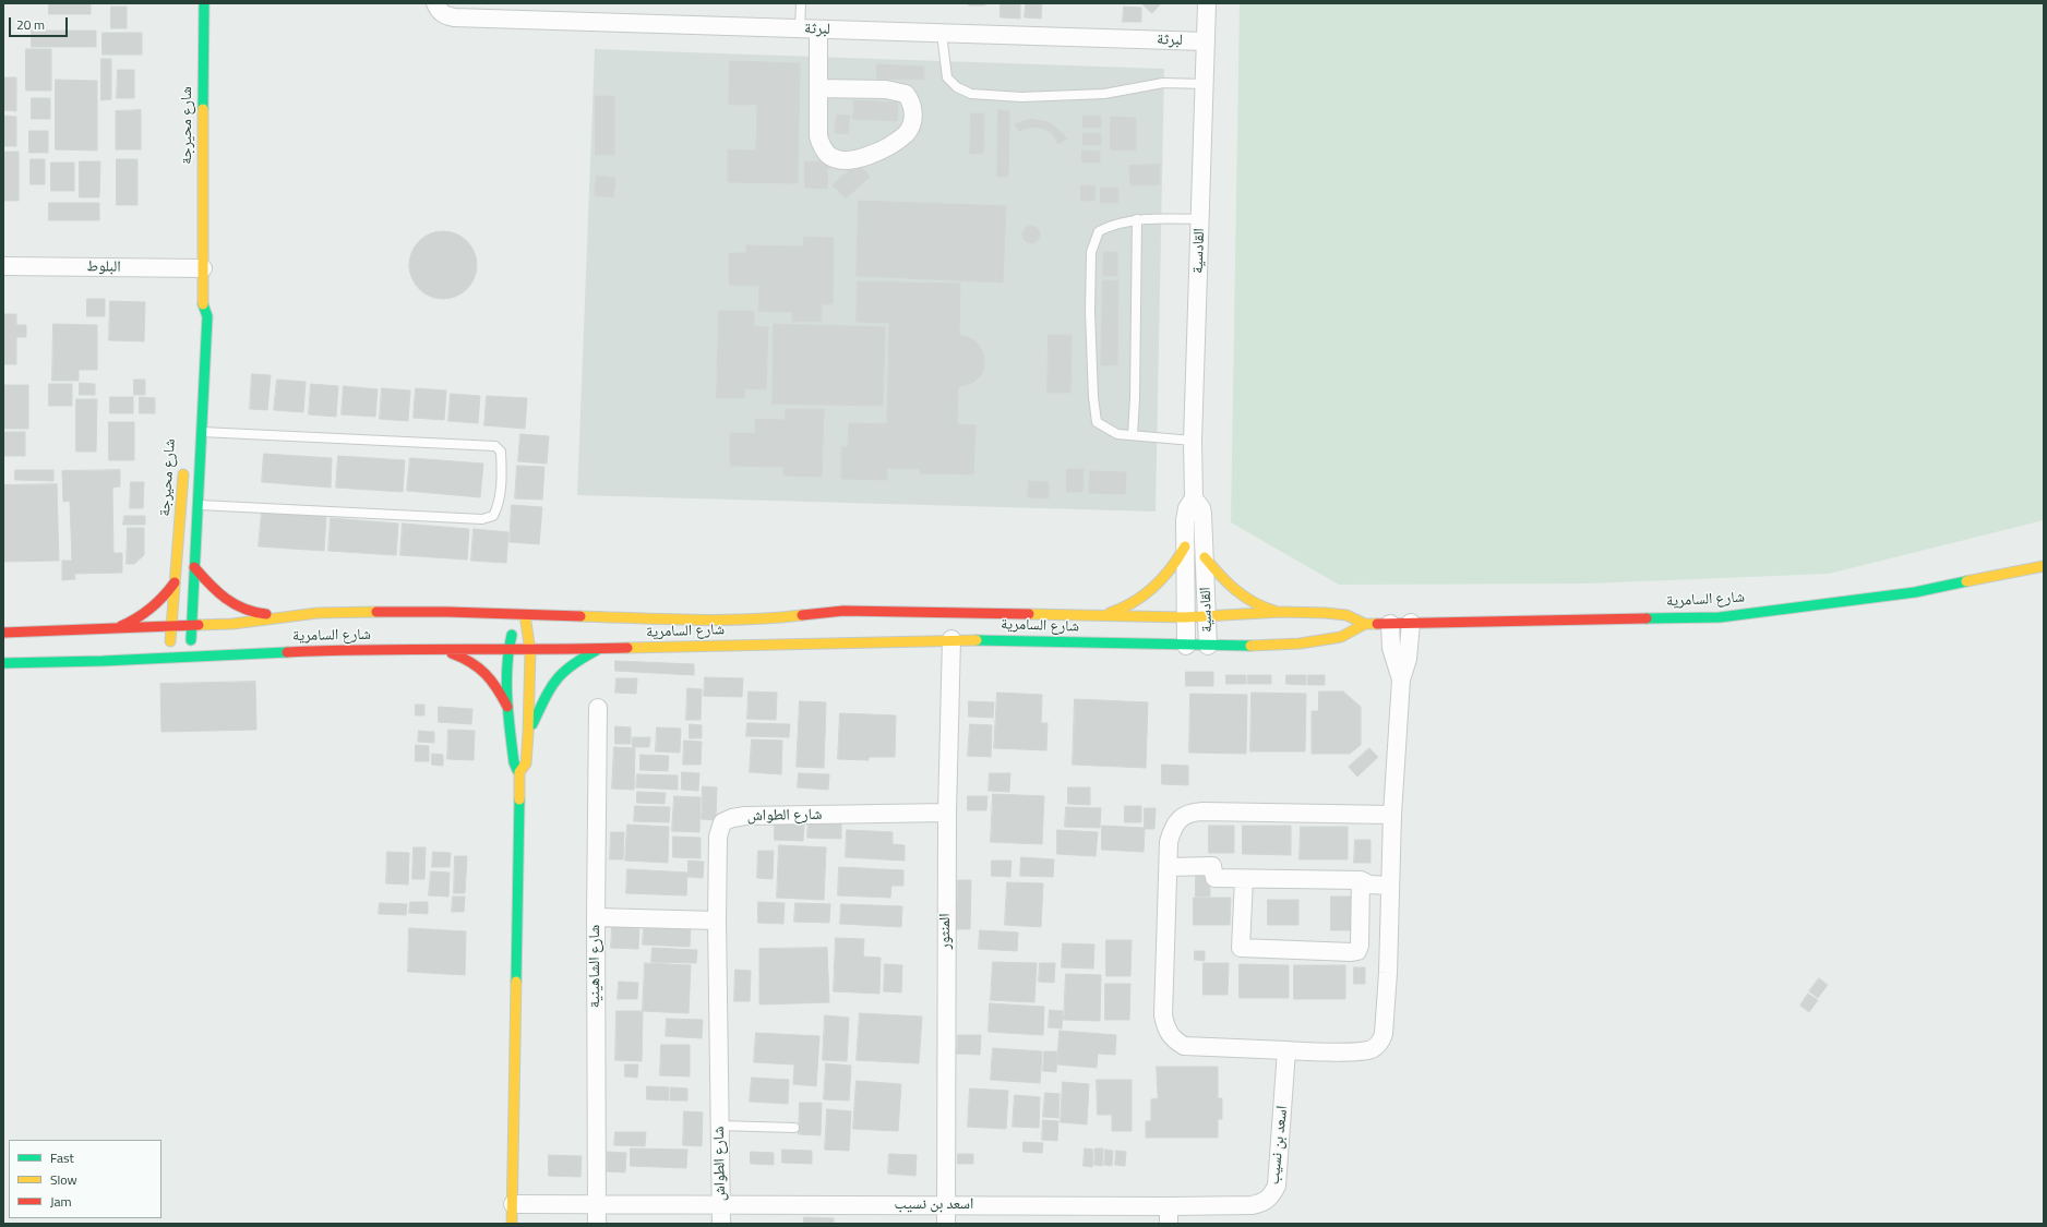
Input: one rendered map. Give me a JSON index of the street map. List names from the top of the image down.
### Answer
{
  "streets": {
    "street": [
      "لبرثة",
      "شارع محيرجة",
      "القادسية",
      "البلوط",
      "شارع السامرية",
      "شارع الطواش",
      "المنثور",
      "شارع الشاهينية",
      "اسعد بن نسيب"
    ]
  },
  "crossings": [
    ["لبرثة", "القادسية"],
    ["شارع محيرجة", "البلوط"],
    ["شارع محيرجة", "شارع السامرية"],
    ["القادسية", "شارع السامرية"],
    ["شارع السامرية", "المنثور"],
    ["شارع الطواش", "المنثور"],
    ["شارع الطواش", "اسعد بن نسيب"],
    ["المنثور", "اسعد بن نسيب"],
    ["شارع الشاهينية", "اسعد بن نسيب"]
  ],
  "legend": ["Fast", "Slow", "Jam"],
  "scale_bar": "20 m"
}
